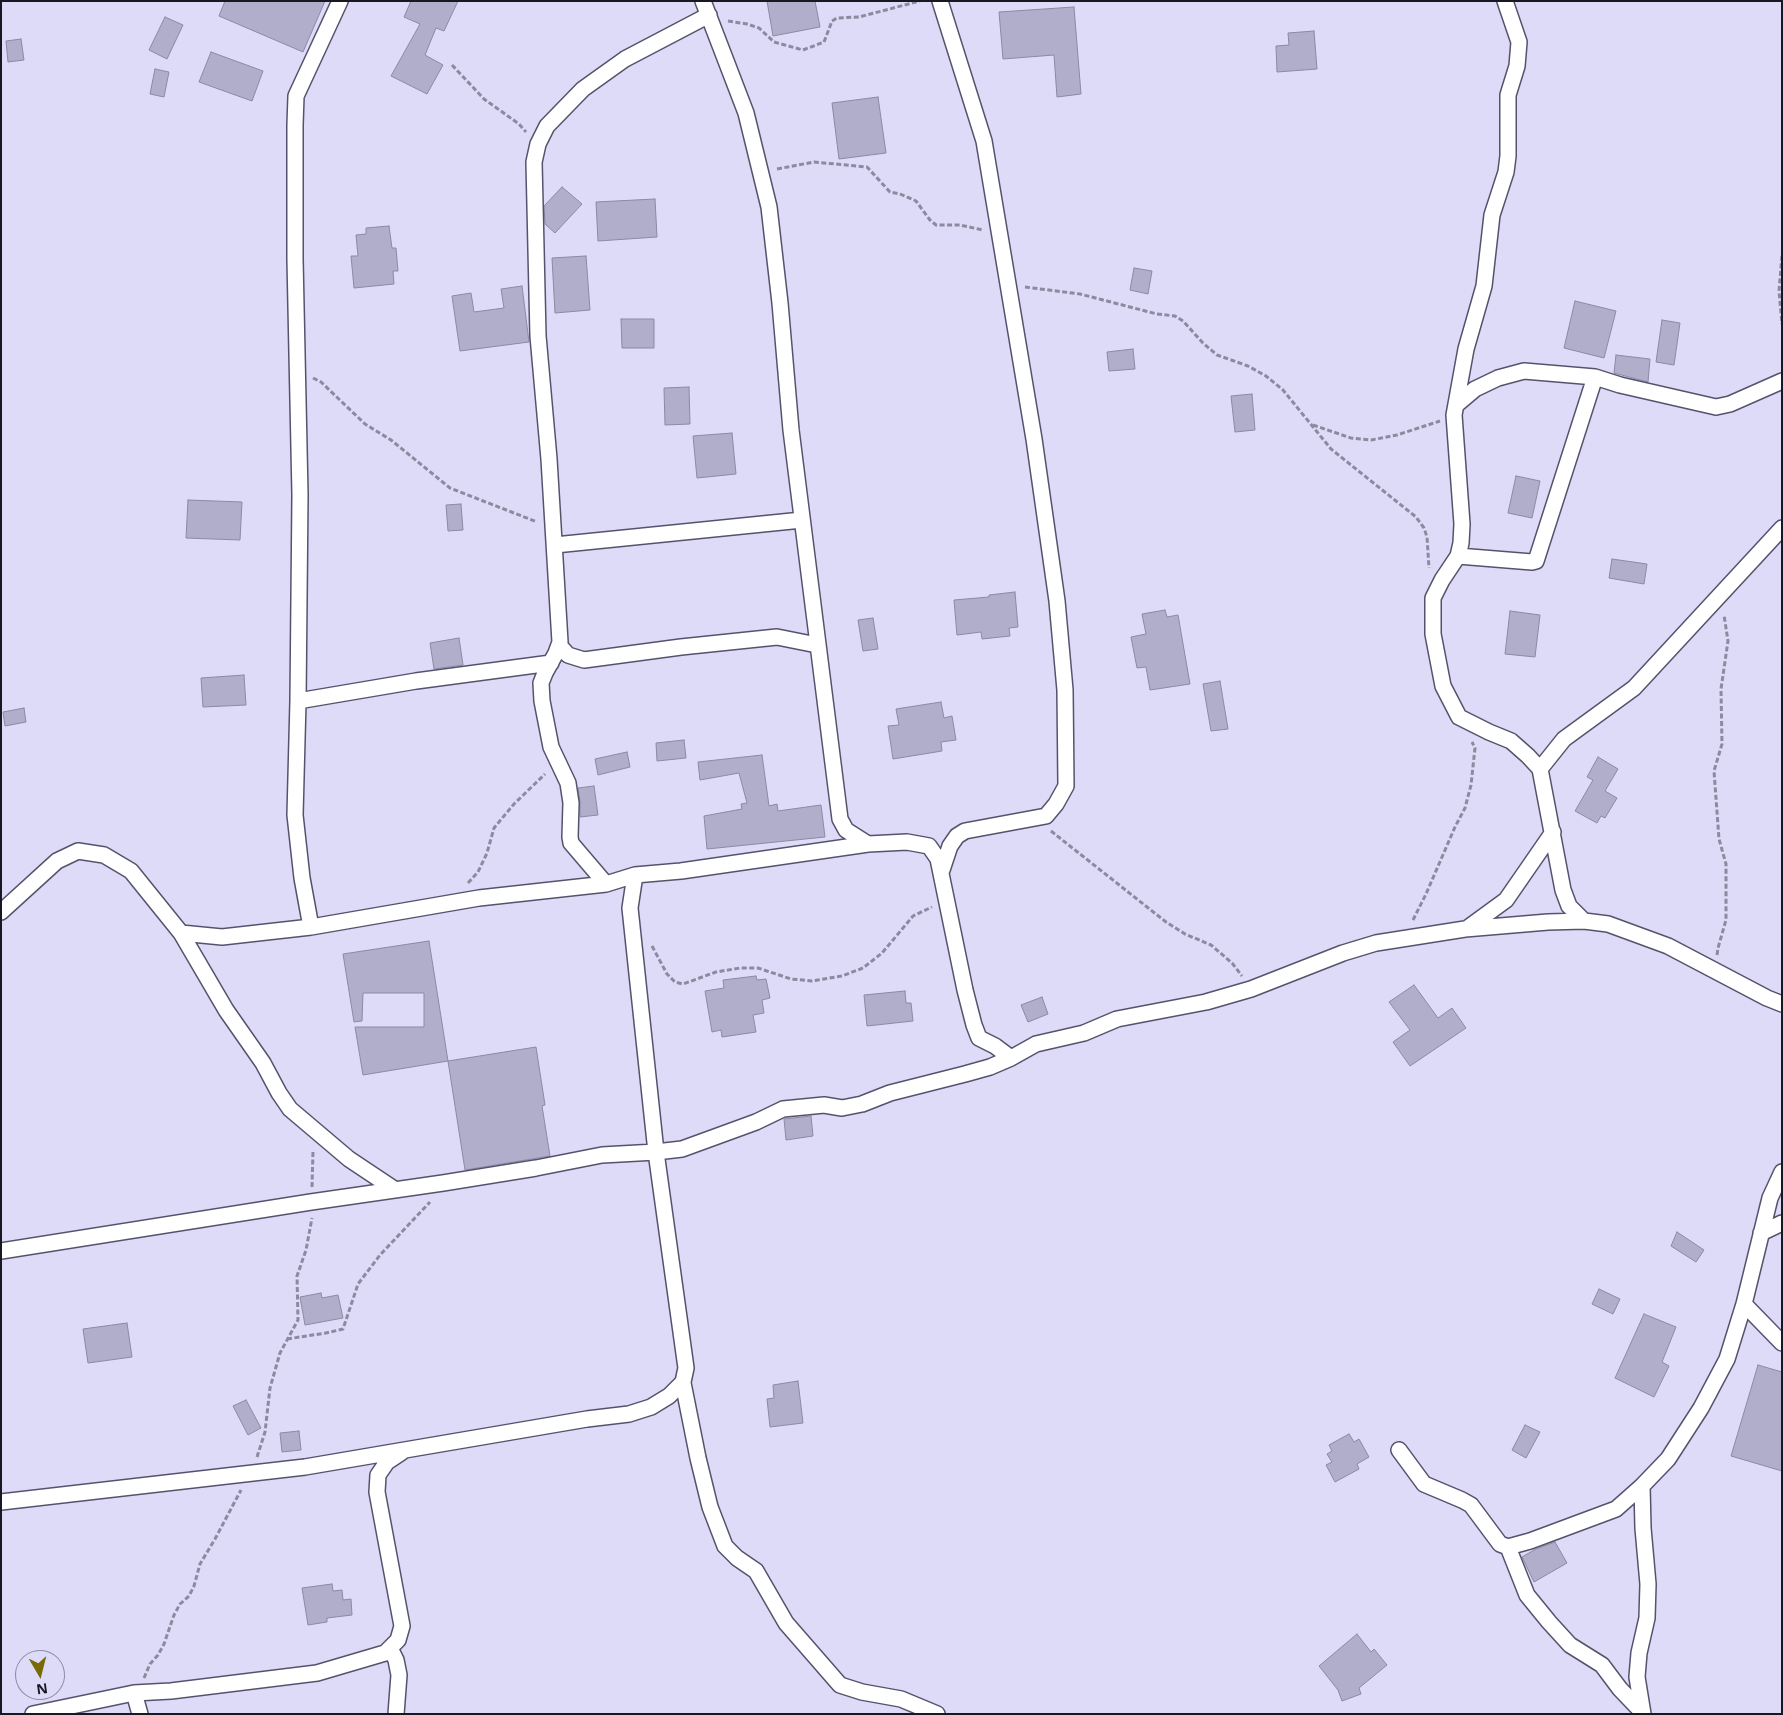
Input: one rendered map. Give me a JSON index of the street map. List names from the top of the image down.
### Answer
{
  "north": "bottom"
}
